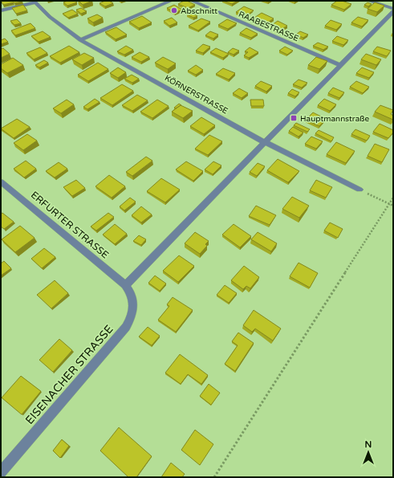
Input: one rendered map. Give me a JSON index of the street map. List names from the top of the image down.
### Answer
{
  "streets": {
    "street": [
      "RAABESTRASSE",
      "KÖRNERSTRASSE",
      "ERFURTER STRASSE",
      "EISENACHER STRASSE"
    ]
  },
  "crossings": [
    ["ERFURTER STRASSE", "EISENACHER STRASSE"]
  ],
  "places": {
    "other": ["Abschnitt"],
    "transit": ["Hauptmannstraße"]
  },
  "north": "top"
}
